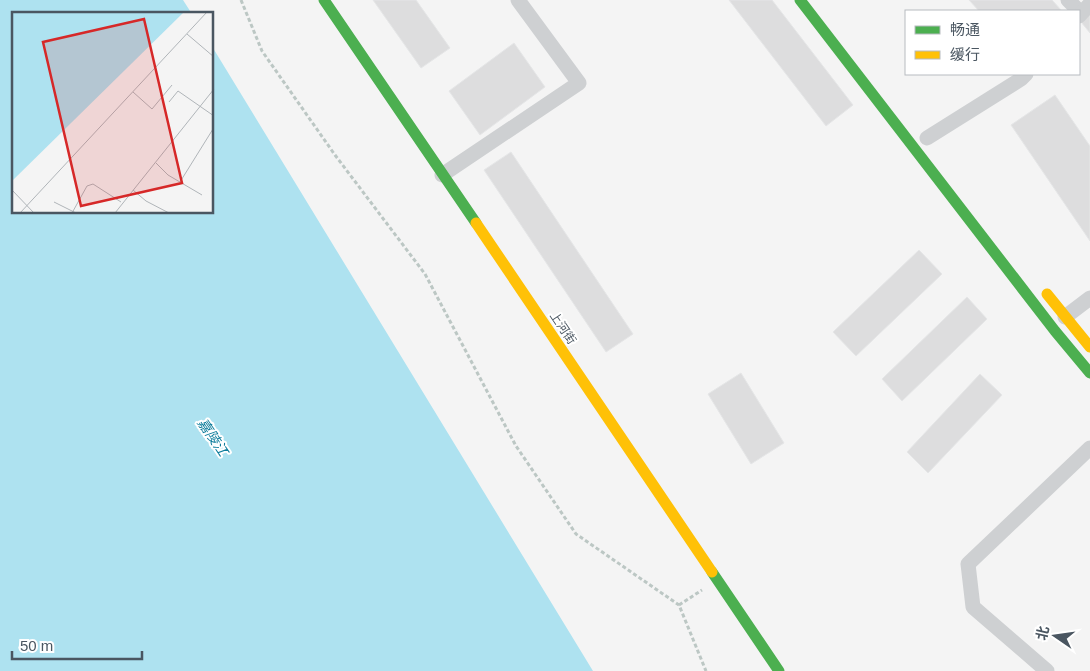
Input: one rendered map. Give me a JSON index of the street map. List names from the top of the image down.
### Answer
{
  "streets": {
    "street": ["上河街"]
  },
  "water": ["嘉陵江"],
  "legend": ["畅通", "缓行"],
  "scale_bar": "50 m",
  "north": "left"
}
